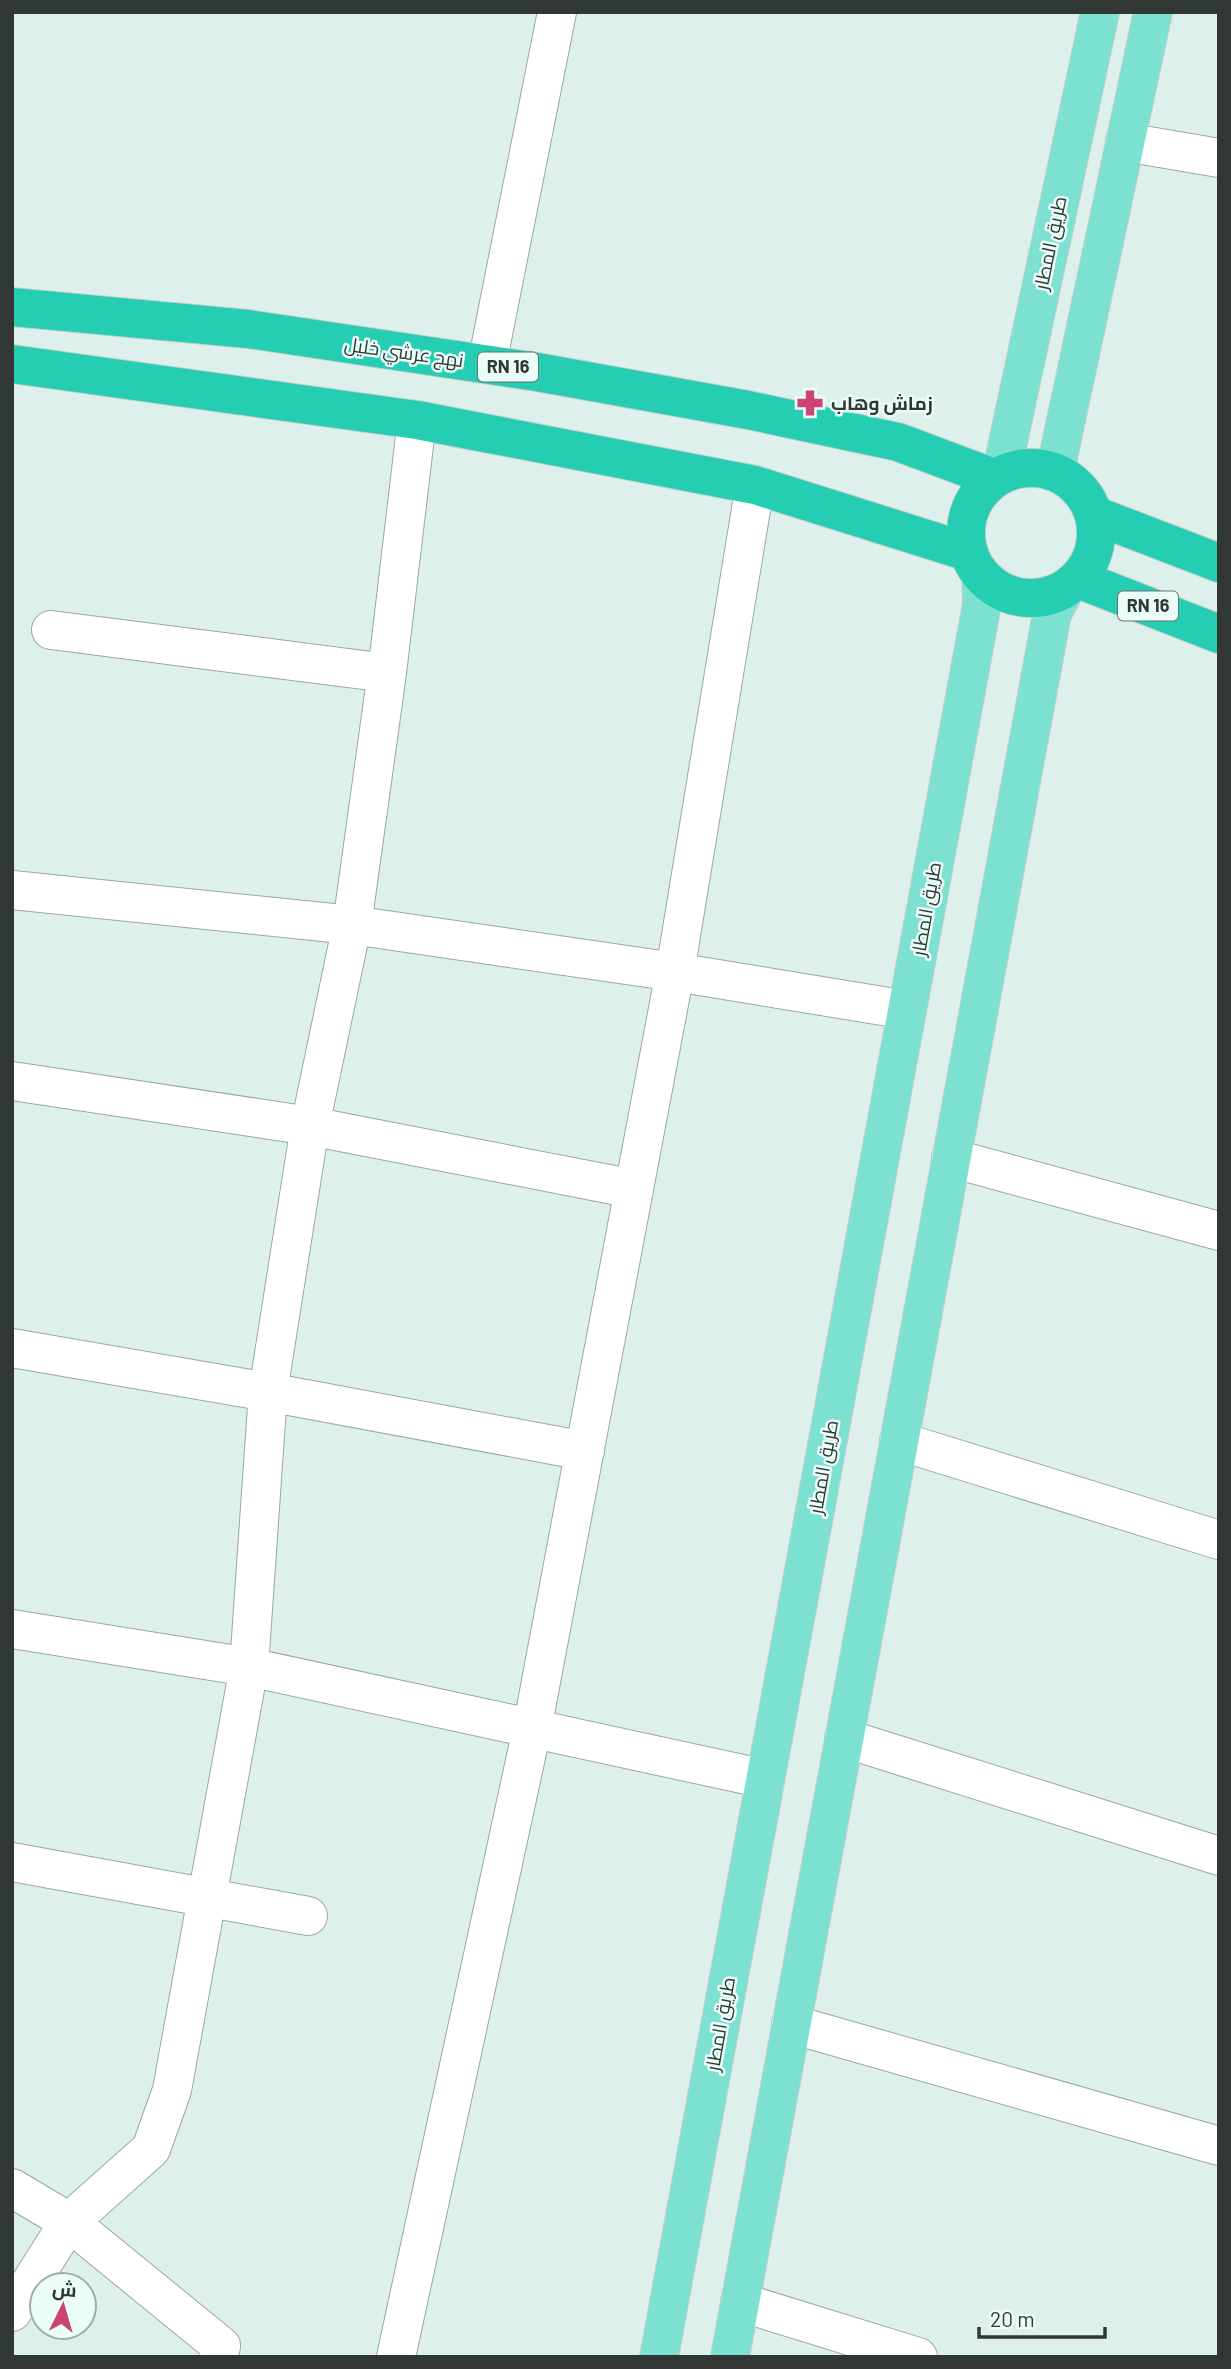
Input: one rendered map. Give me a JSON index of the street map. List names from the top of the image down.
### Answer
{
  "streets": {
    "highway": ["نهج عرشي خليل", "RN 16"],
    "main road": ["طريق المطار"]
  },
  "crossings": [
    ["طريق المطار", "نهج عرشي خليل"],
    ["طريق المطار", "RN 16"],
    ["نهج عرشي خليل", "RN 16"]
  ],
  "places": {
    "pharmacy": ["زماش وهاب"]
  },
  "scale_bar": "20 m",
  "north": "top"
}
